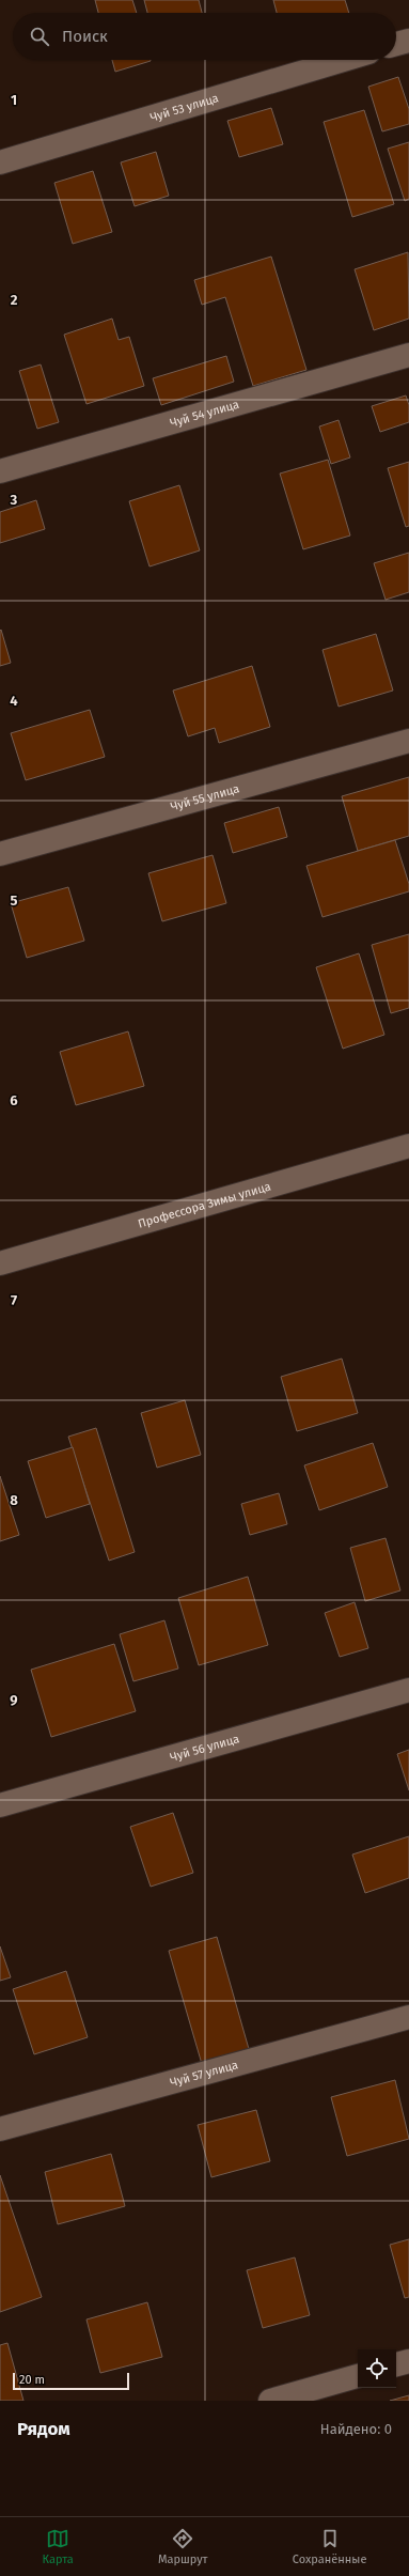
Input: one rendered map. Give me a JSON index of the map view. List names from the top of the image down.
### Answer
{
  "streets": {
    "street": [
      "Чуй 53 улица",
      "Чуй 54 улица",
      "Чуй 55 улица",
      "Профессора Зимы улица",
      "Чуй 56 улица",
      "Чуй 57 улица"
    ]
  },
  "scale_bar": "20 m",
  "page": {
    "search": "Поиск",
    "scale": "20 m",
    "heading": ["Рядом", "Найдено: 0"],
    "nav": ["Карта", "Маршрут", "Сохранённые"]
  },
  "grid": {
    "rows": [
      "1",
      "2",
      "3",
      "4",
      "5",
      "6",
      "7",
      "8",
      "9"
    ]
  }
}
